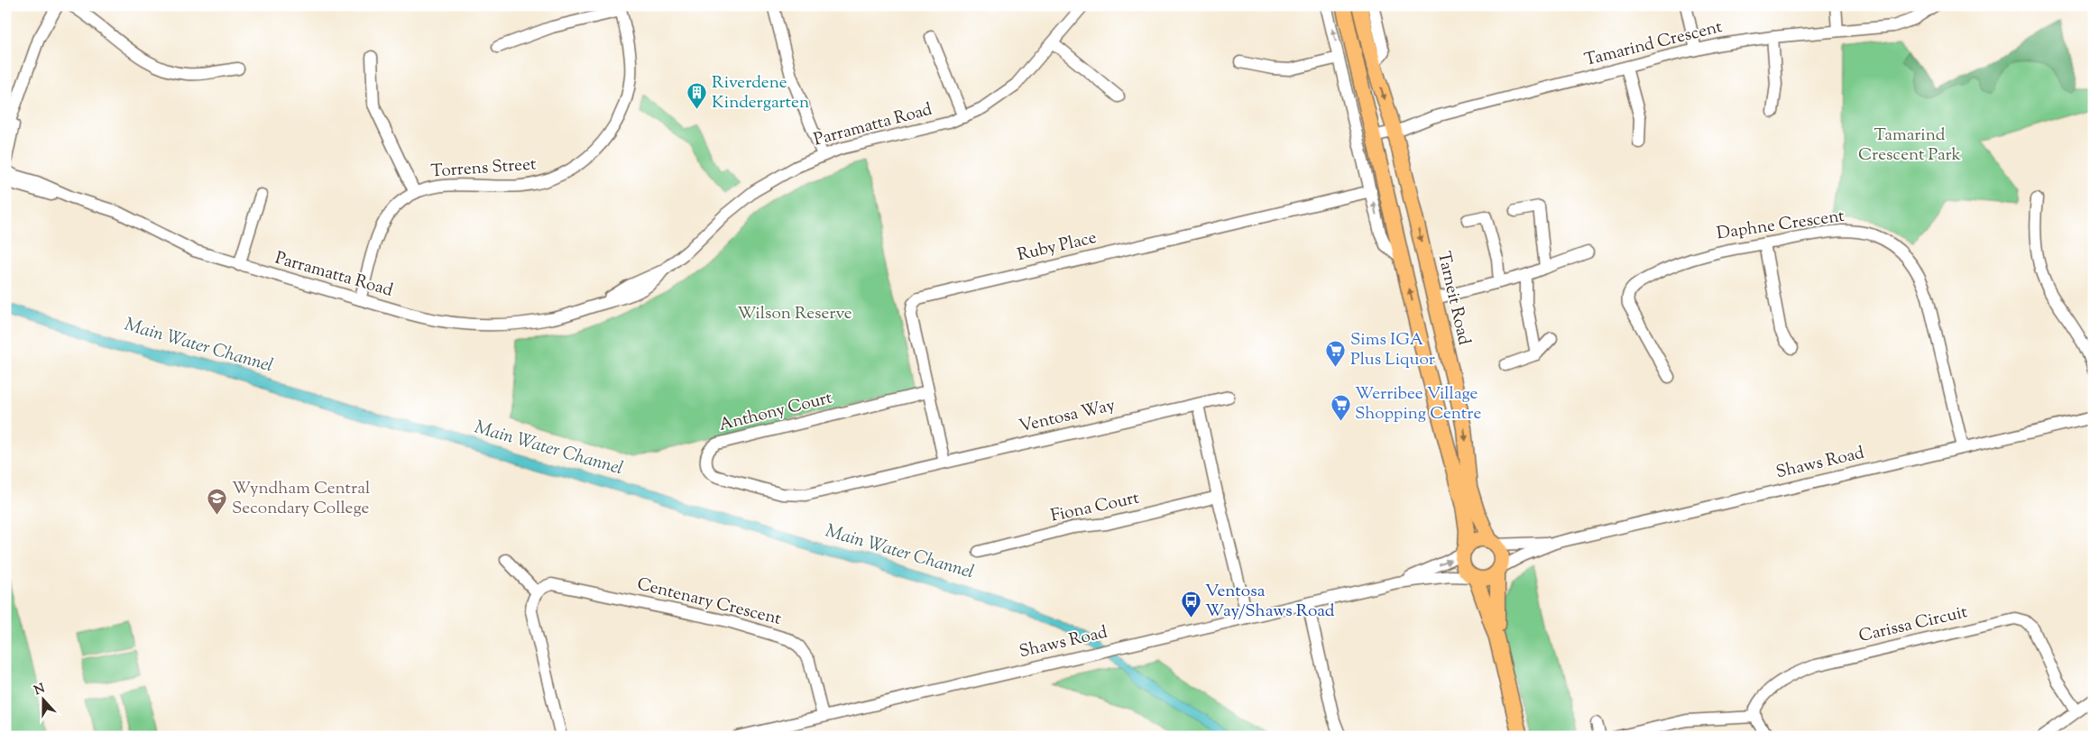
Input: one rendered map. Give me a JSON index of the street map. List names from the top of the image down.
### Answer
{
  "streets": {
    "main road": ["Tarneit Road"],
    "street": [
      "Tamarind Crescent",
      "Parramatta Road",
      "Torrens Street",
      "Daphne Crescent",
      "Ruby Place",
      "Anthony Court",
      "Ventosa Way",
      "Shaws Road",
      "Fiona Court",
      "Centenary Crescent",
      "Carissa Circuit"
    ]
  },
  "crossings": [
    ["Tamarind Crescent", "Tarneit Road"],
    ["Parramatta Road", "Torrens Street"],
    ["Daphne Crescent", "Shaws Road"],
    ["Ruby Place", "Anthony Court"],
    ["Ruby Place", "Ventosa Way"],
    ["Tarneit Road", "Shaws Road"],
    ["Anthony Court", "Ventosa Way"],
    ["Shaws Road", "Centenary Crescent"]
  ],
  "water": ["Main Water Channel"],
  "parks": ["Tamarind Crescent Park", "Wilson Reserve"],
  "places": {
    "building": ["Riverdene Kindergarten"],
    "supermarket": ["Sims IGA Plus Liquor", "Werribee Village Shopping Centre"],
    "school or university": ["Wyndham Central Secondary College"],
    "bus stop": ["Ventosa Way/Shaws Road"]
  },
  "north": "top"
}
